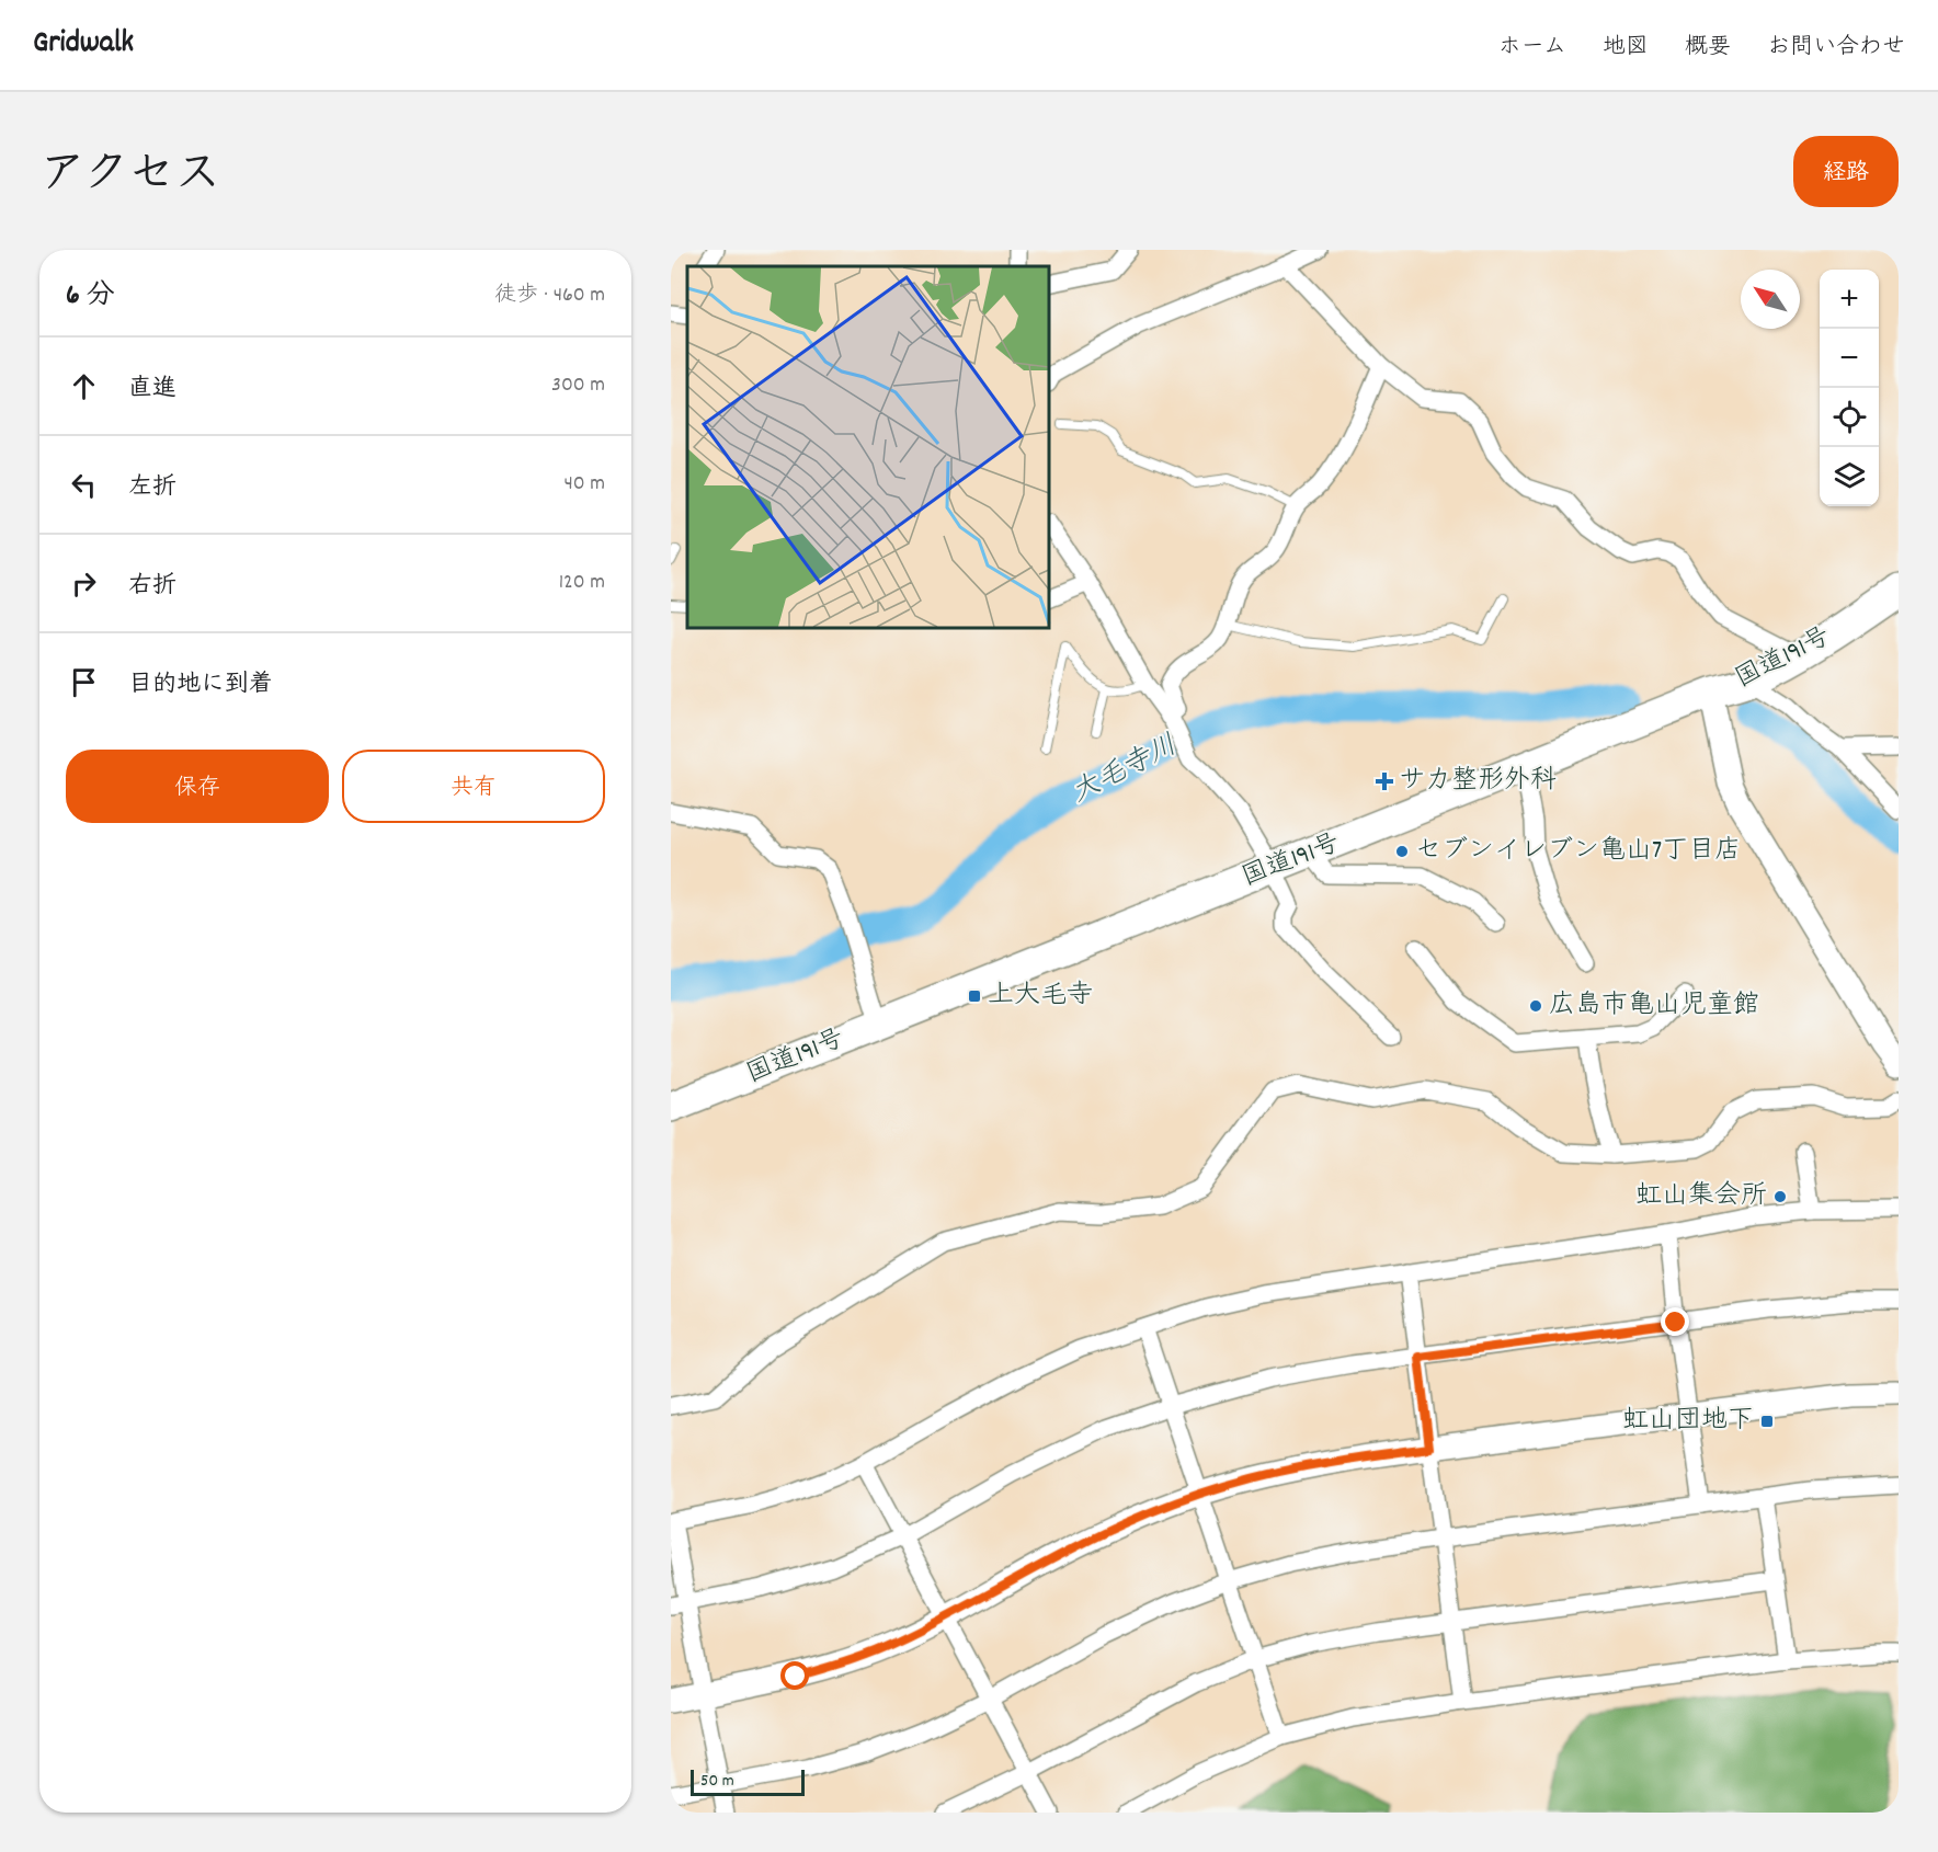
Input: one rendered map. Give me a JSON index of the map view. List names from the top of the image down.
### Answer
{
  "streets": {
    "highway": ["国道191号"]
  },
  "water": ["大毛寺川"],
  "places": {
    "health": ["サカ整形外科"],
    "other": ["セブンイレブン亀山7丁目店", "広島市亀山児童館", "虹山集会所"],
    "transit": ["上大毛寺", "虹山団地下"]
  },
  "scale_bar": "50 m",
  "north": "top left",
  "page": {
    "header": "Gridwalk",
    "nav": [
      "ホーム",
      "地図",
      "概要",
      "お問い合わせ"
    ],
    "title": "アクセス",
    "buttons": [
      "経路",
      ["保存", "共有"]
    ],
    "heading": ["6 分", "徒歩 · 460 m"],
    "map_buttons": ["+", "−"],
    "list": [
      ["直進", "300 m"],
      ["左折", "40 m"],
      ["右折", "120 m"],
      "目的地に到着"
    ],
    "scale": "50 m"
  }
}
